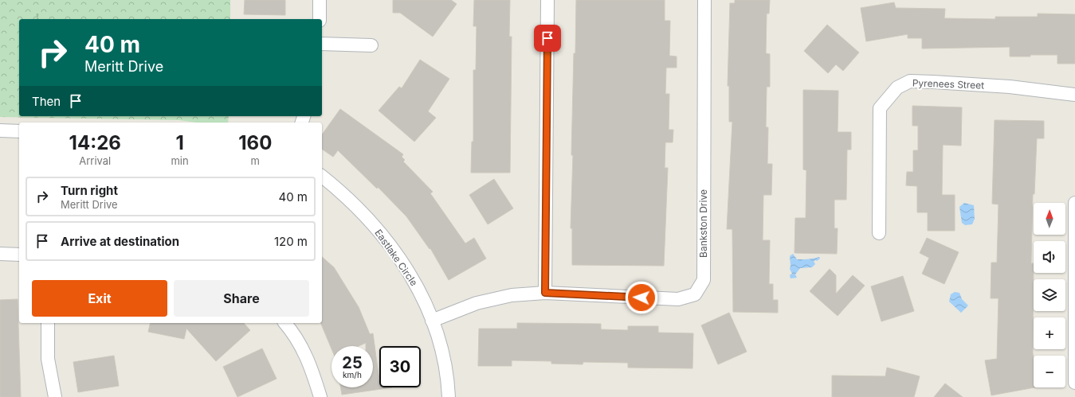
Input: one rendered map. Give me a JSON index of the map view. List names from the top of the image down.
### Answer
{
  "streets": {
    "street": ["Pyrenees Street", "Bankston Drive", "Eastlake Circle"]
  },
  "crossings": [
    ["Bankston Drive", "Eastlake Circle"]
  ],
  "north": "top",
  "page": {
    "turn": ["40 m", "Meritt Drive"],
    "then": "Then",
    "eta": [
      "14:26",
      "Arrival",
      "1",
      "min",
      "160",
      "m"
    ],
    "list": [
      {
        "name": "Turn right",
        "note": "Meritt Drive",
        "value": "40 m"
      },
      {
        "name": "Arrive at destination",
        "value": "120 m"
      }
    ],
    "map_buttons": ["+", "−"],
    "buttons": ["Exit", "Share"],
    "speed": "25 km/h",
    "limit": "30"
  }
}
